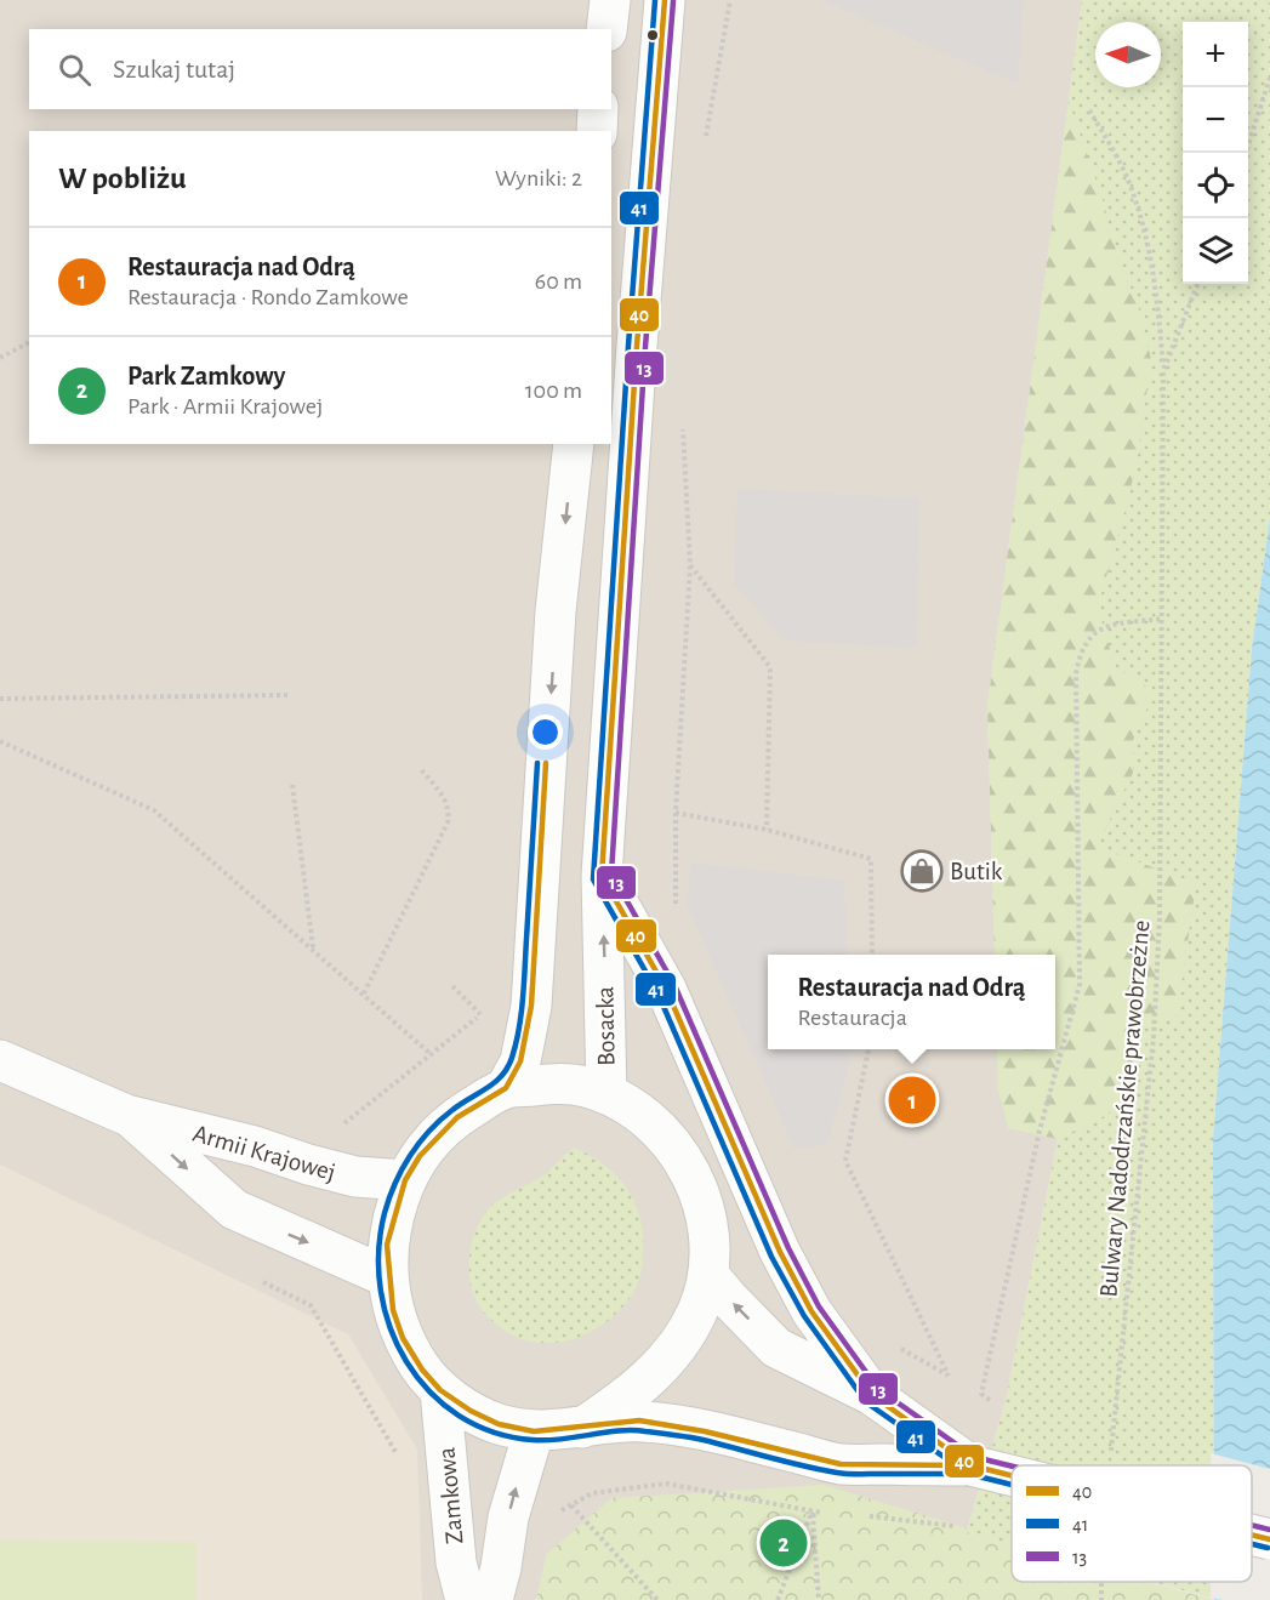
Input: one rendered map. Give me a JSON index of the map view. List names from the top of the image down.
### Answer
{
  "streets": {
    "street": ["Bosacka", "Armii Krajowej", "Zamkowa"],
    "path": ["Bulwary Nadodrzańskie prawobrzeżne"]
  },
  "places": {
    "shop": ["Butik"]
  },
  "lines": ["transit line 40", "transit line 41", "transit line 13"],
  "legend": ["40", "41", "13"],
  "north": "left",
  "page": {
    "map_buttons": ["+", "−"],
    "search": "Szukaj tutaj",
    "heading": ["W pobliżu", "Wyniki: 2"],
    "list": [
      {
        "mark": "1",
        "name": "Restauracja nad Odrą",
        "note": "Restauracja · Rondo Zamkowe",
        "value": "60 m"
      },
      {
        "mark": "2",
        "name": "Park Zamkowy",
        "note": "Park · Armii Krajowej",
        "value": "100 m"
      }
    ],
    "popup": ["Restauracja nad Odrą", "Restauracja"],
    "pins": ["1", "2"]
  }
}
